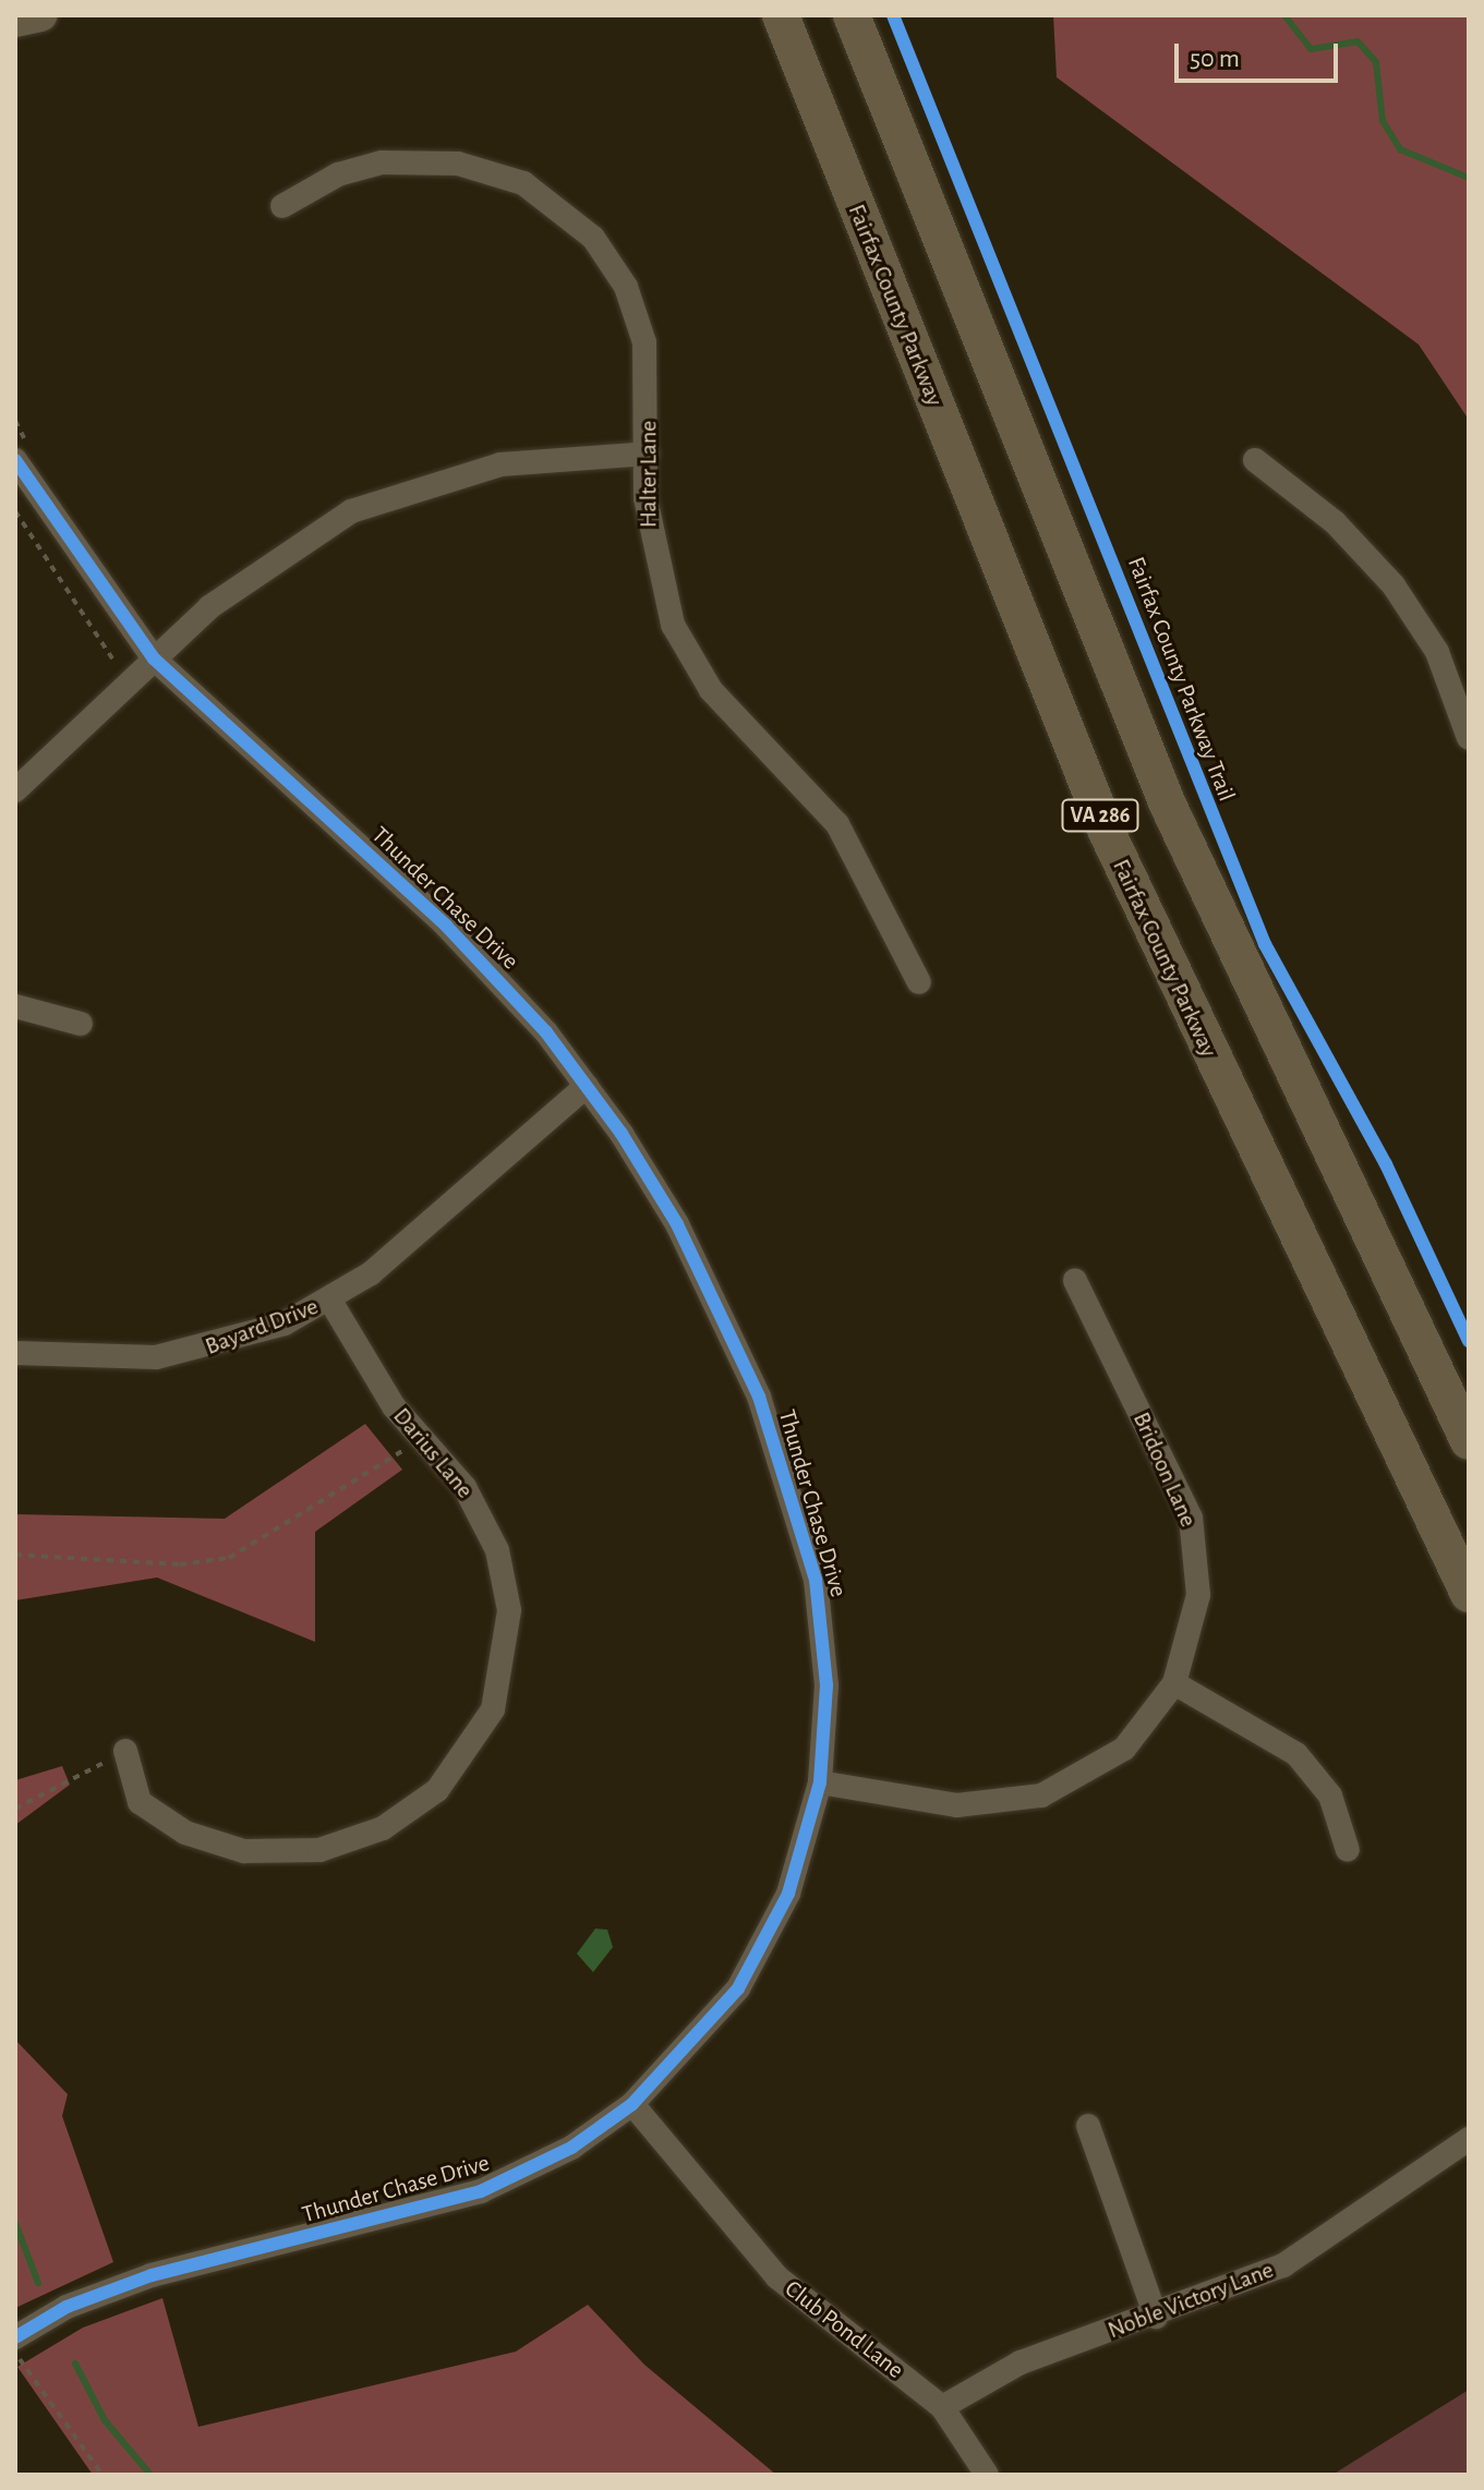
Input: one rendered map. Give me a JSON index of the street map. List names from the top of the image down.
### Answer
{
  "streets": {
    "highway": ["Fairfax County Parkway", "VA 286"],
    "street": [
      "Halter Lane",
      "Thunder Chase Drive",
      "Bayard Drive",
      "Darius Lane",
      "Bridoon Lane",
      "Noble Victory Lane",
      "Club Pond Lane"
    ],
    "cycle path": ["Fairfax County Parkway Trail"]
  },
  "crossings": [
    ["Thunder Chase Drive", "Bayard Drive"],
    ["Thunder Chase Drive", "Bridoon Lane"],
    ["Thunder Chase Drive", "Club Pond Lane"],
    ["Bayard Drive", "Darius Lane"],
    ["Noble Victory Lane", "Club Pond Lane"]
  ],
  "scale_bar": "50 m"
}
